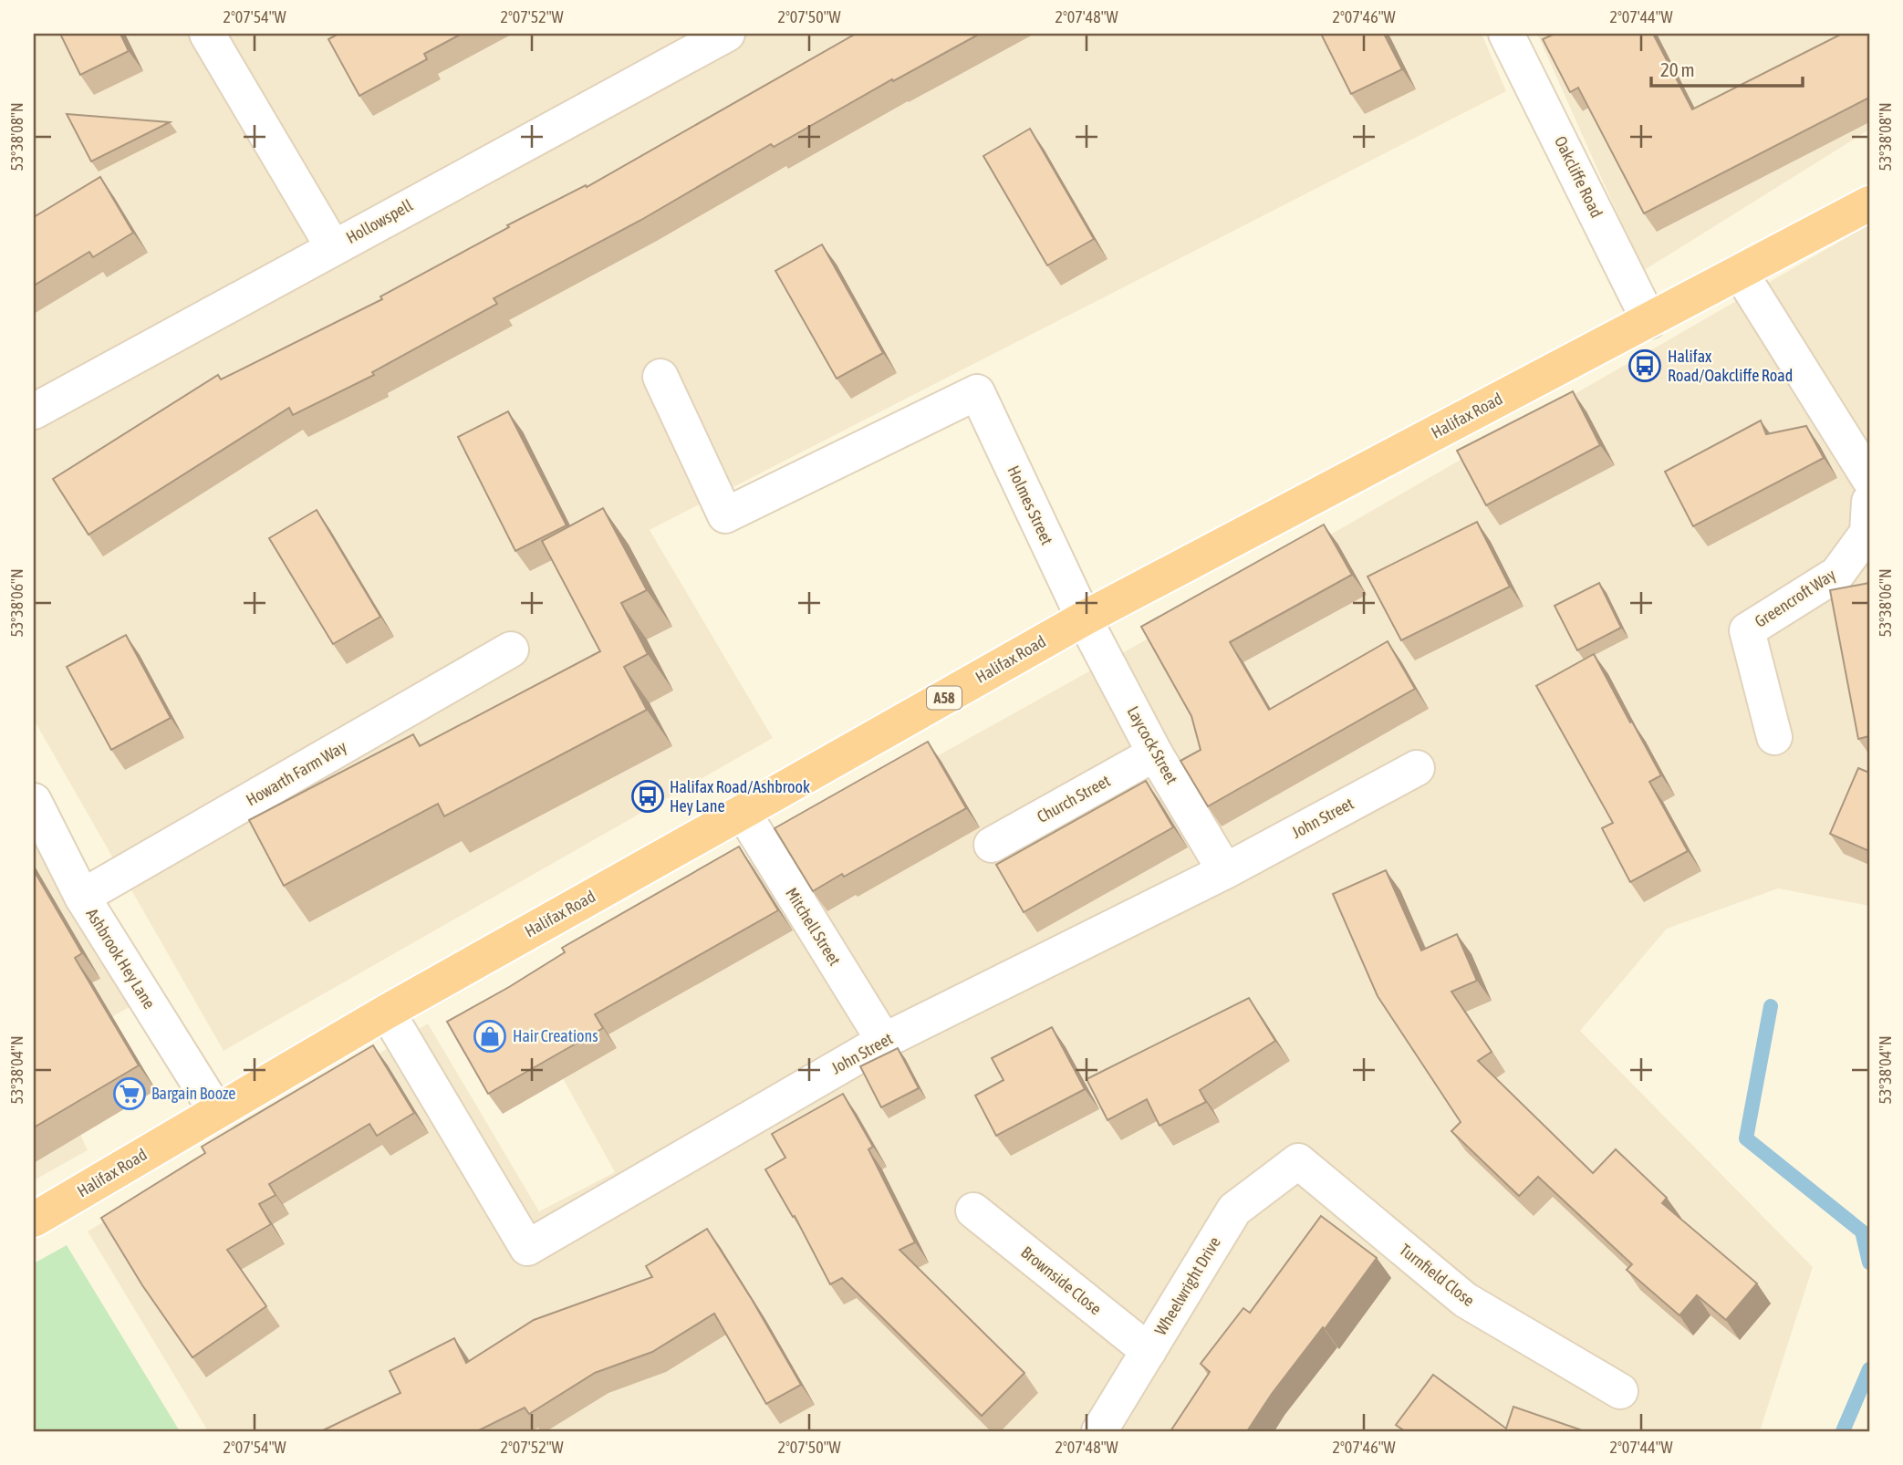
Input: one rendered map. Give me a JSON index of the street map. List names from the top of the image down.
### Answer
{
  "streets": {
    "highway": ["Halifax Road", "A58"],
    "street": [
      "Oakcliffe Road",
      "Hollowspell",
      "Holmes Street",
      "Greencroft Way",
      "Laycock Street",
      "Howarth Farm Way",
      "Church Street",
      "John Street",
      "Mitchell Street",
      "Ashbrook Hey Lane",
      "Turnfield Close",
      "Brownside Close",
      "Wheelwright Drive"
    ]
  },
  "crossings": [
    ["Oakcliffe Road", "Halifax Road"],
    ["Halifax Road", "Holmes Street"],
    ["Halifax Road", "Laycock Street"],
    ["Halifax Road", "John Street"],
    ["Halifax Road", "Mitchell Street"],
    ["Halifax Road", "Ashbrook Hey Lane"],
    ["Holmes Street", "Laycock Street"],
    ["Laycock Street", "Church Street"],
    ["Laycock Street", "John Street"],
    ["Howarth Farm Way", "Ashbrook Hey Lane"],
    ["John Street", "Mitchell Street"],
    ["Turnfield Close", "Wheelwright Drive"],
    ["Brownside Close", "Wheelwright Drive"]
  ],
  "places": {
    "bus stop": ["Halifax Road/Oakcliffe Road", "Halifax Road/Ashbrook Hey Lane"],
    "shop": ["Hair Creations"],
    "supermarket": ["Bargain Booze"]
  },
  "scale_bar": "20 m",
  "coordinates": [
    "2°07'54\"W",
    "2°07'52\"W",
    "2°07'50\"W",
    "2°07'48\"W",
    "2°07'46\"W",
    "2°07'44\"W",
    "53°38'08\"N",
    "53°38'06\"N",
    "53°38'04\"N"
  ]
}
